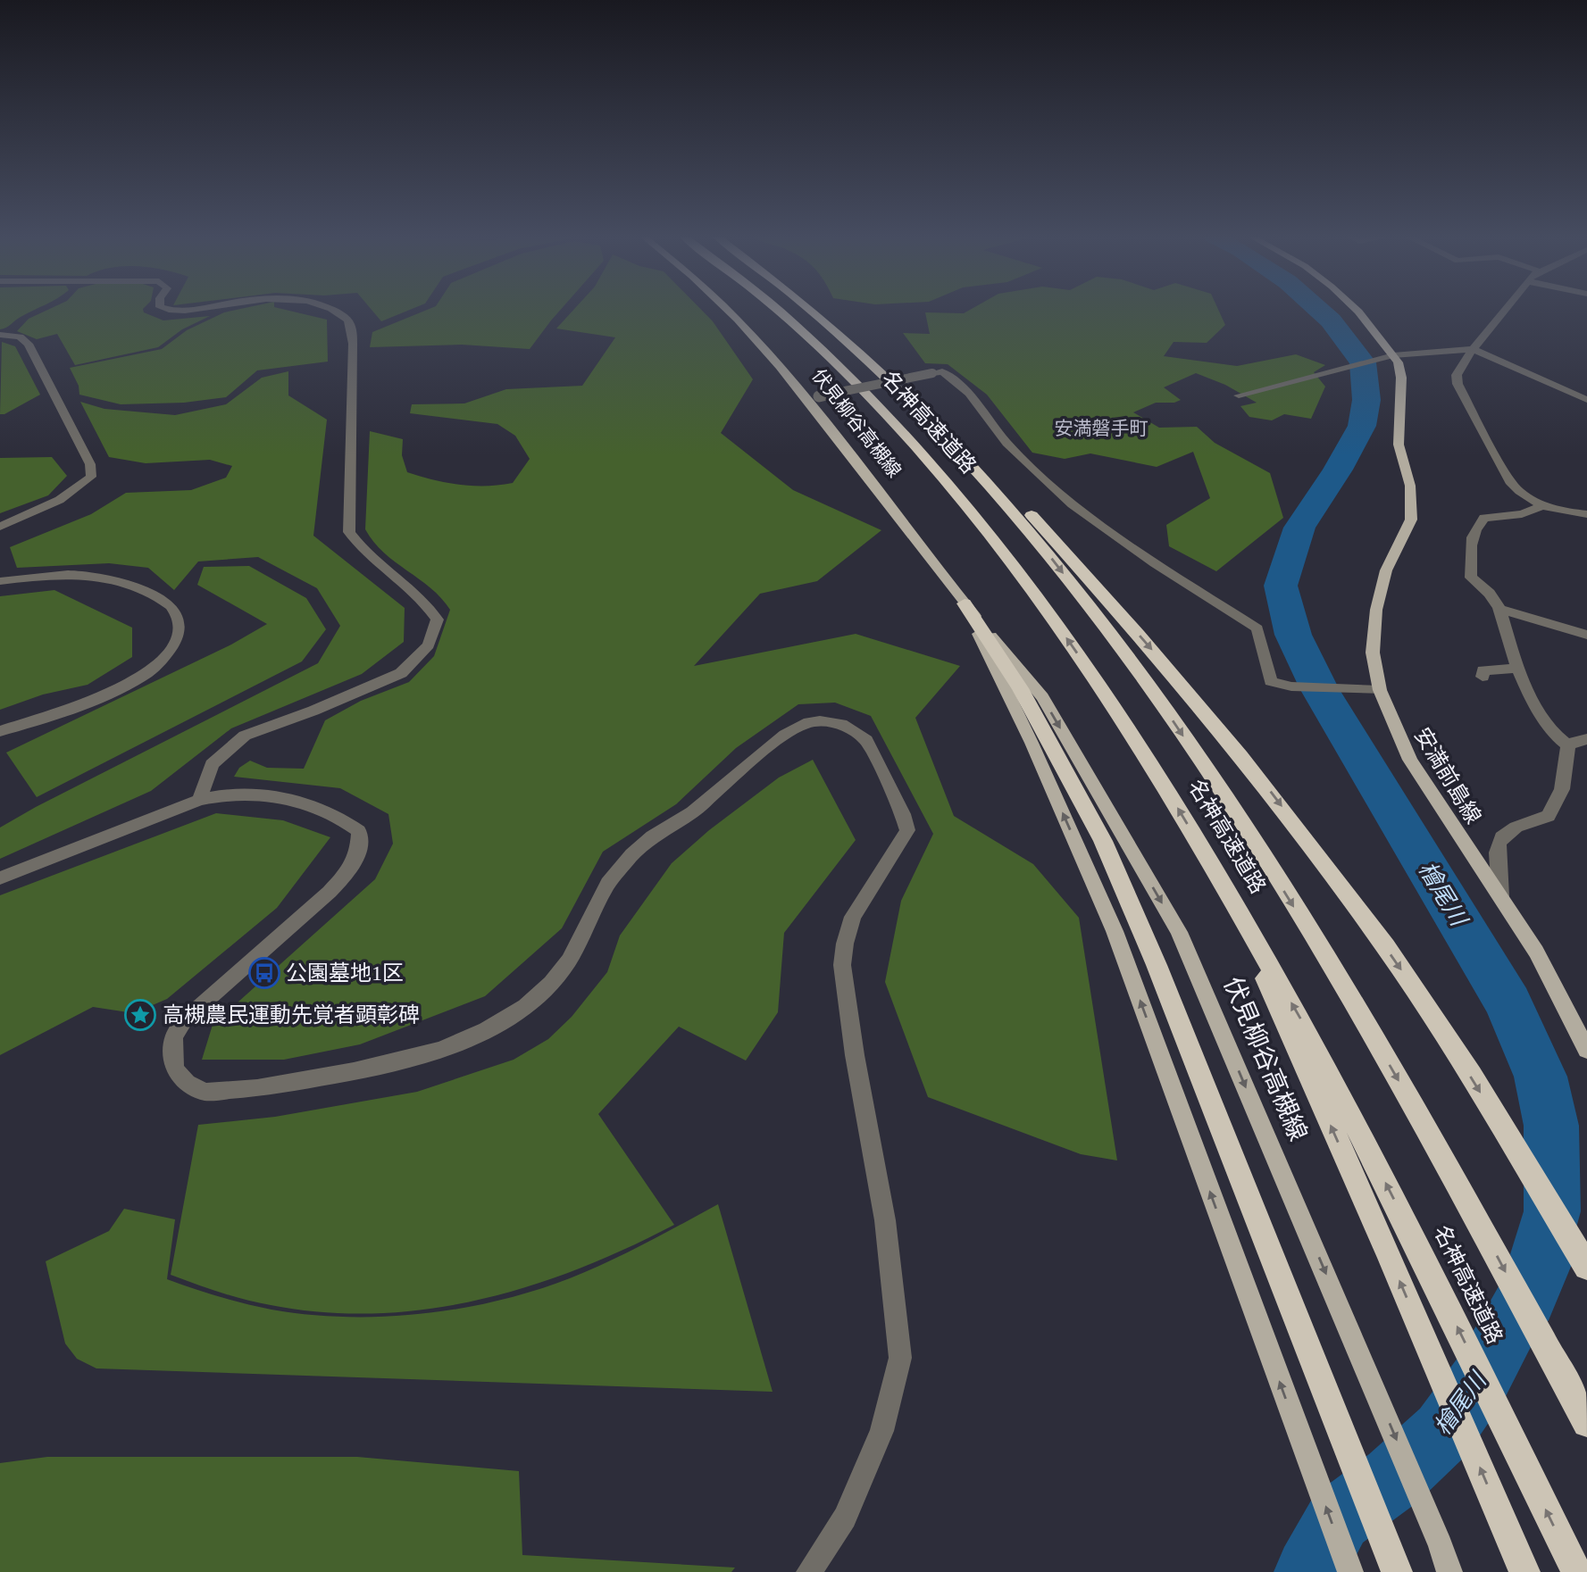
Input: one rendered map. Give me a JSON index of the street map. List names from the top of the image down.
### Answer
{
  "streets": {
    "highway": ["名神高速道路"],
    "main road": ["伏見柳谷高槻線", "安満前島線"]
  },
  "districts": ["安満磐手町"],
  "water": ["檜尾川"],
  "places": {
    "bus stop": ["公園墓地1区"],
    "place": ["高槻農民運動先覚者顕彰碑"]
  }
}
